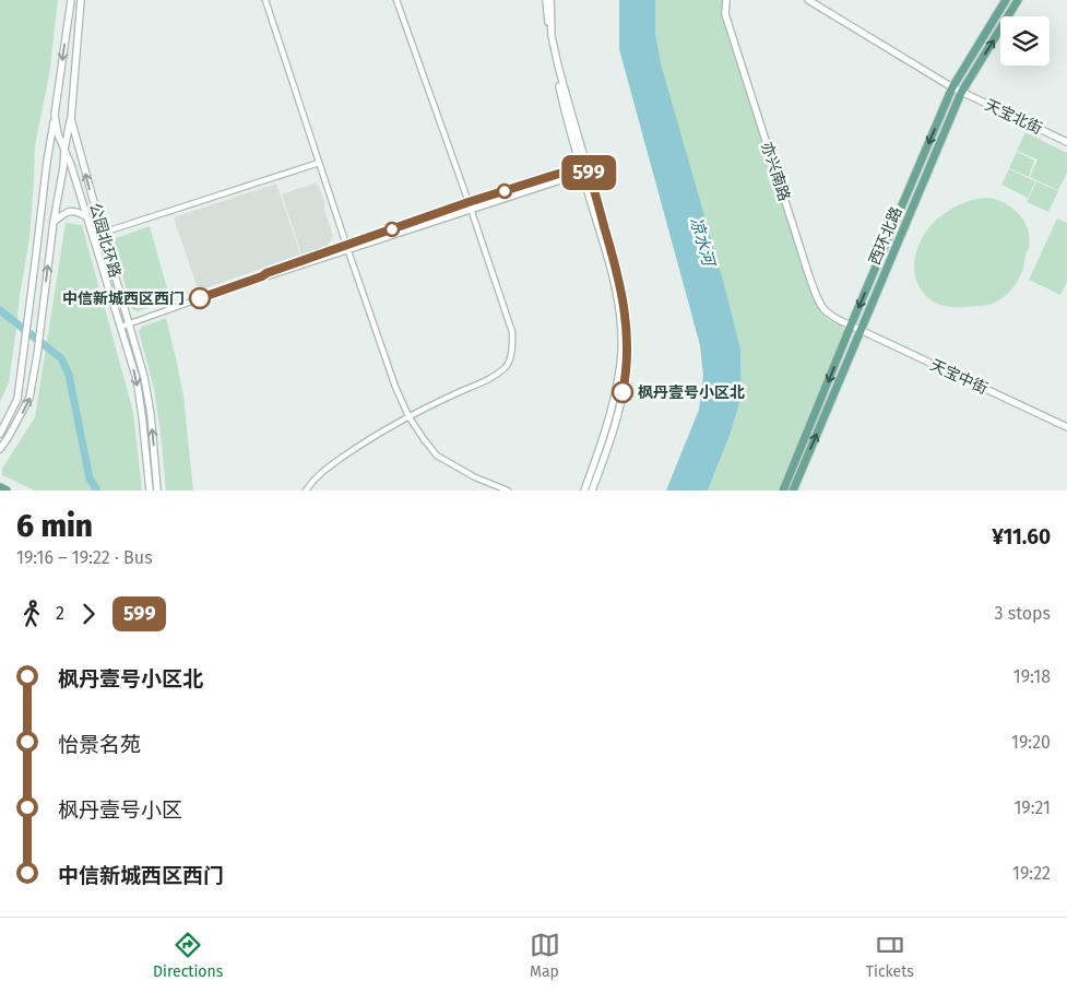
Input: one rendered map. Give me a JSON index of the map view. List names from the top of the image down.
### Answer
{
  "streets": {
    "main road": ["西环北路"],
    "street": [
      "天宝北街",
      "亦兴南路",
      "公园北环路",
      "天宝中街"
    ]
  },
  "crossings": [
    ["天宝北街", "西环北路"],
    ["亦兴南路", "西环北路"],
    ["亦兴南路", "天宝中街"],
    ["西环北路", "天宝中街"]
  ],
  "water": ["凉水河"],
  "places": ["中信新城西区西门", "枫丹壹号小区北"],
  "lines": ["bus line 599"],
  "page": {
    "on_map": "599",
    "heading": ["6 min", "19:16 – 19:22 · Bus", "¥11.60"],
    "legs": ["2", "599", "3 stops"],
    "list": [
      {
        "name": "枫丹壹号小区北",
        "value": "19:18"
      },
      {
        "name": "怡景名苑",
        "value": "19:20"
      },
      {
        "name": "枫丹壹号小区",
        "value": "19:21"
      },
      {
        "name": "中信新城西区西门",
        "value": "19:22"
      }
    ],
    "tabs": ["Directions", "Map", "Tickets"]
  }
}
